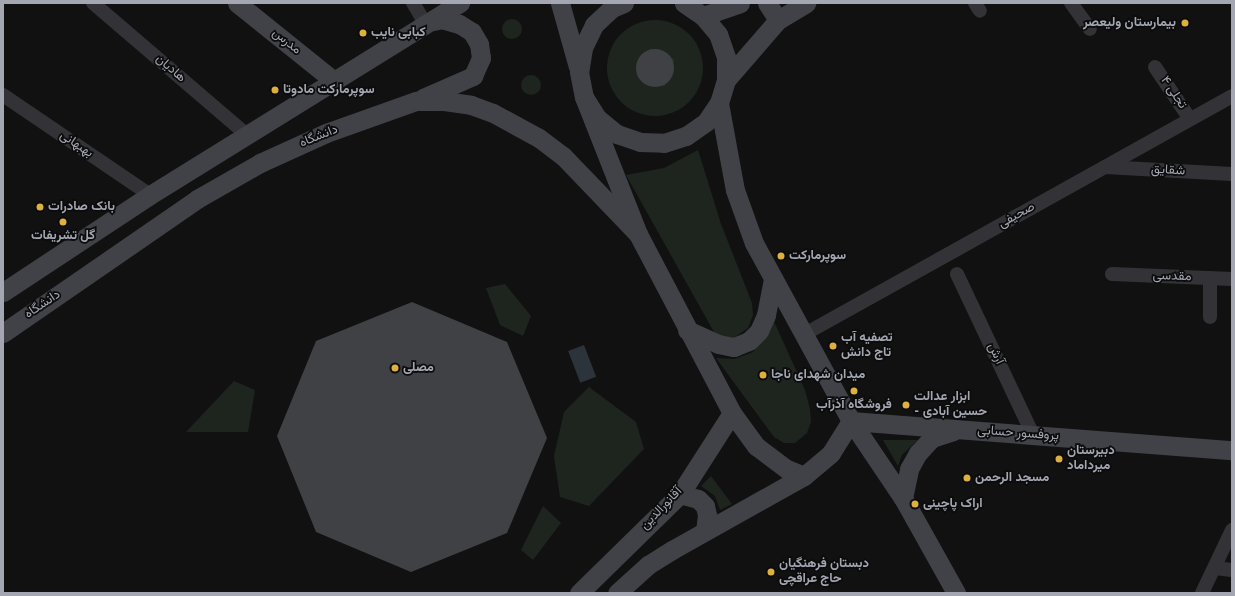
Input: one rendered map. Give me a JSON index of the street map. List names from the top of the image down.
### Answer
{
  "streets": {
    "main road": [
      "مدرس",
      "دانشگاه",
      "پروفسور حسابی",
      "آقانورالدین"
    ],
    "street": [
      "هادیان",
      "تجلی ۴",
      "بهبهانی",
      "شقایق",
      "صحیفی",
      "مقدسی",
      "آرش"
    ]
  },
  "crossings": [
    ["تجلی ۴", "صحیفی"],
    ["شقایق", "صحیفی"],
    ["آرش", "پروفسور حسابی"]
  ],
  "places": [
    "بیمارستان ولیعصر",
    "کبابی نایب",
    "سوپرمارکت مادوتا",
    "بانک صادرات",
    "گل تشریفات",
    "سوپرمارکت",
    "تصفیه آب تاج دانش",
    "مصلی",
    "میدان شهدای ناجا",
    "فروشگاه آذرآب",
    "ابزار عدالت - حسین آبادی",
    "دبیرستان میرداماد",
    "مسجد الرحمن",
    "اراک پاچینی",
    "دبستان فرهنگیان حاج عراقچی"
  ]
}
